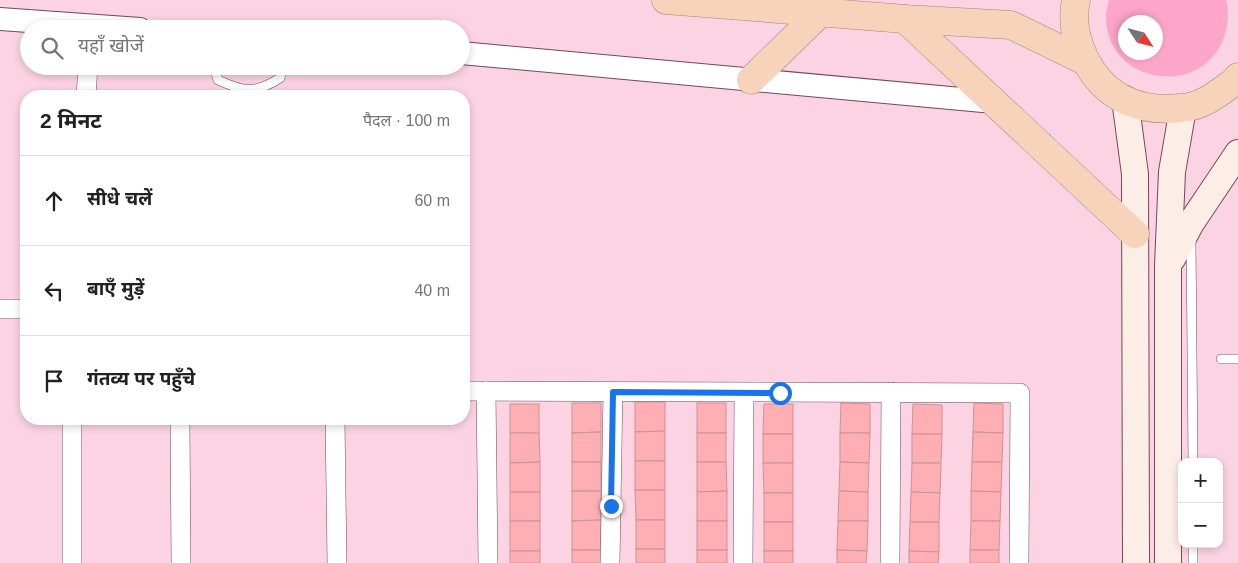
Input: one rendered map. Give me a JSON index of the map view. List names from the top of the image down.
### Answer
{
  "north": "bottom right",
  "page": {
    "search": "यहाँ खोजें",
    "heading": ["2 मिनट", "पैदल · 100 m"],
    "list": [
      ["सीधे चलें", "60 m"],
      ["बाएँ मुड़ें", "40 m"],
      "गंतव्य पर पहुँचे"
    ],
    "map_buttons": ["+", "−"]
  }
}
